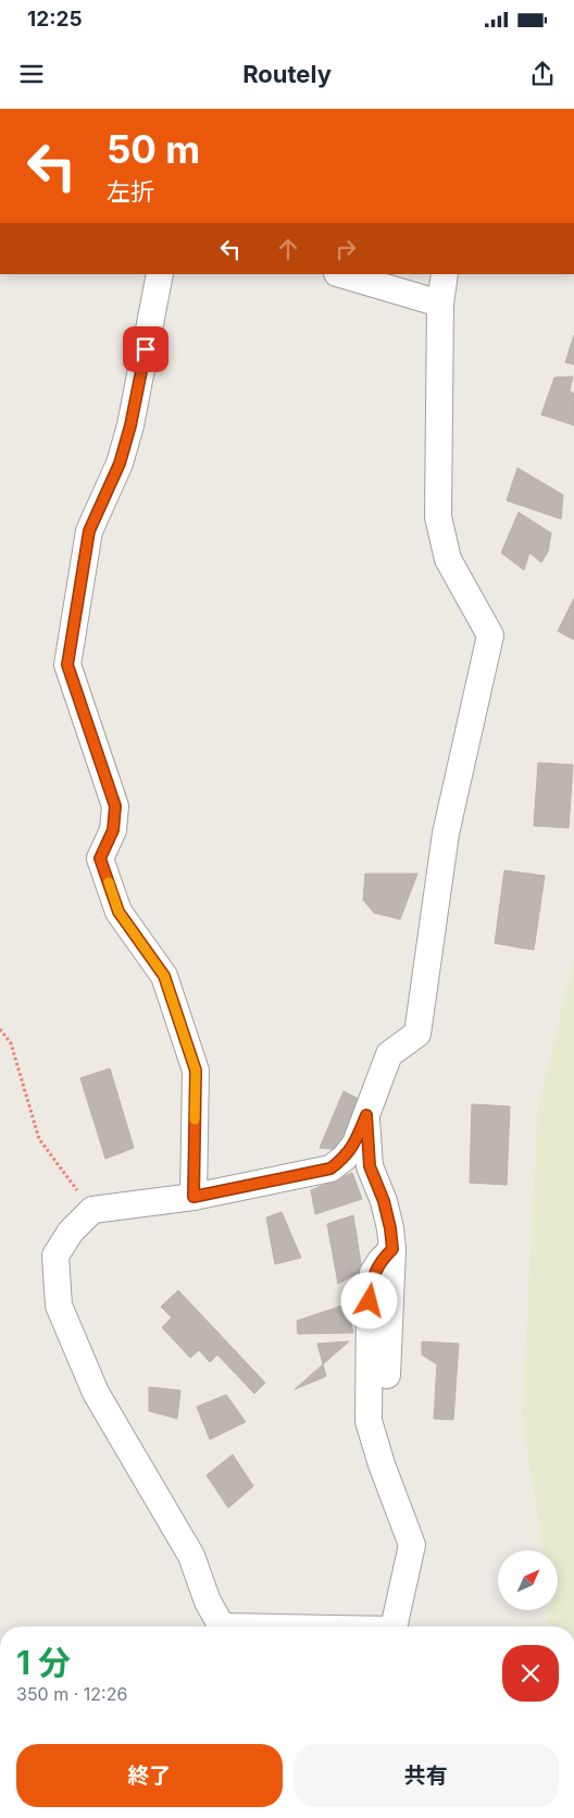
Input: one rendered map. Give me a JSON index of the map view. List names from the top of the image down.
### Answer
{
  "north": "top right",
  "page": {
    "status": "12:25",
    "header": "Routely",
    "turn": ["50 m", "左折"],
    "heading": ["1 分", "350 m · 12:26"],
    "buttons": ["終了", "共有"]
  }
}
